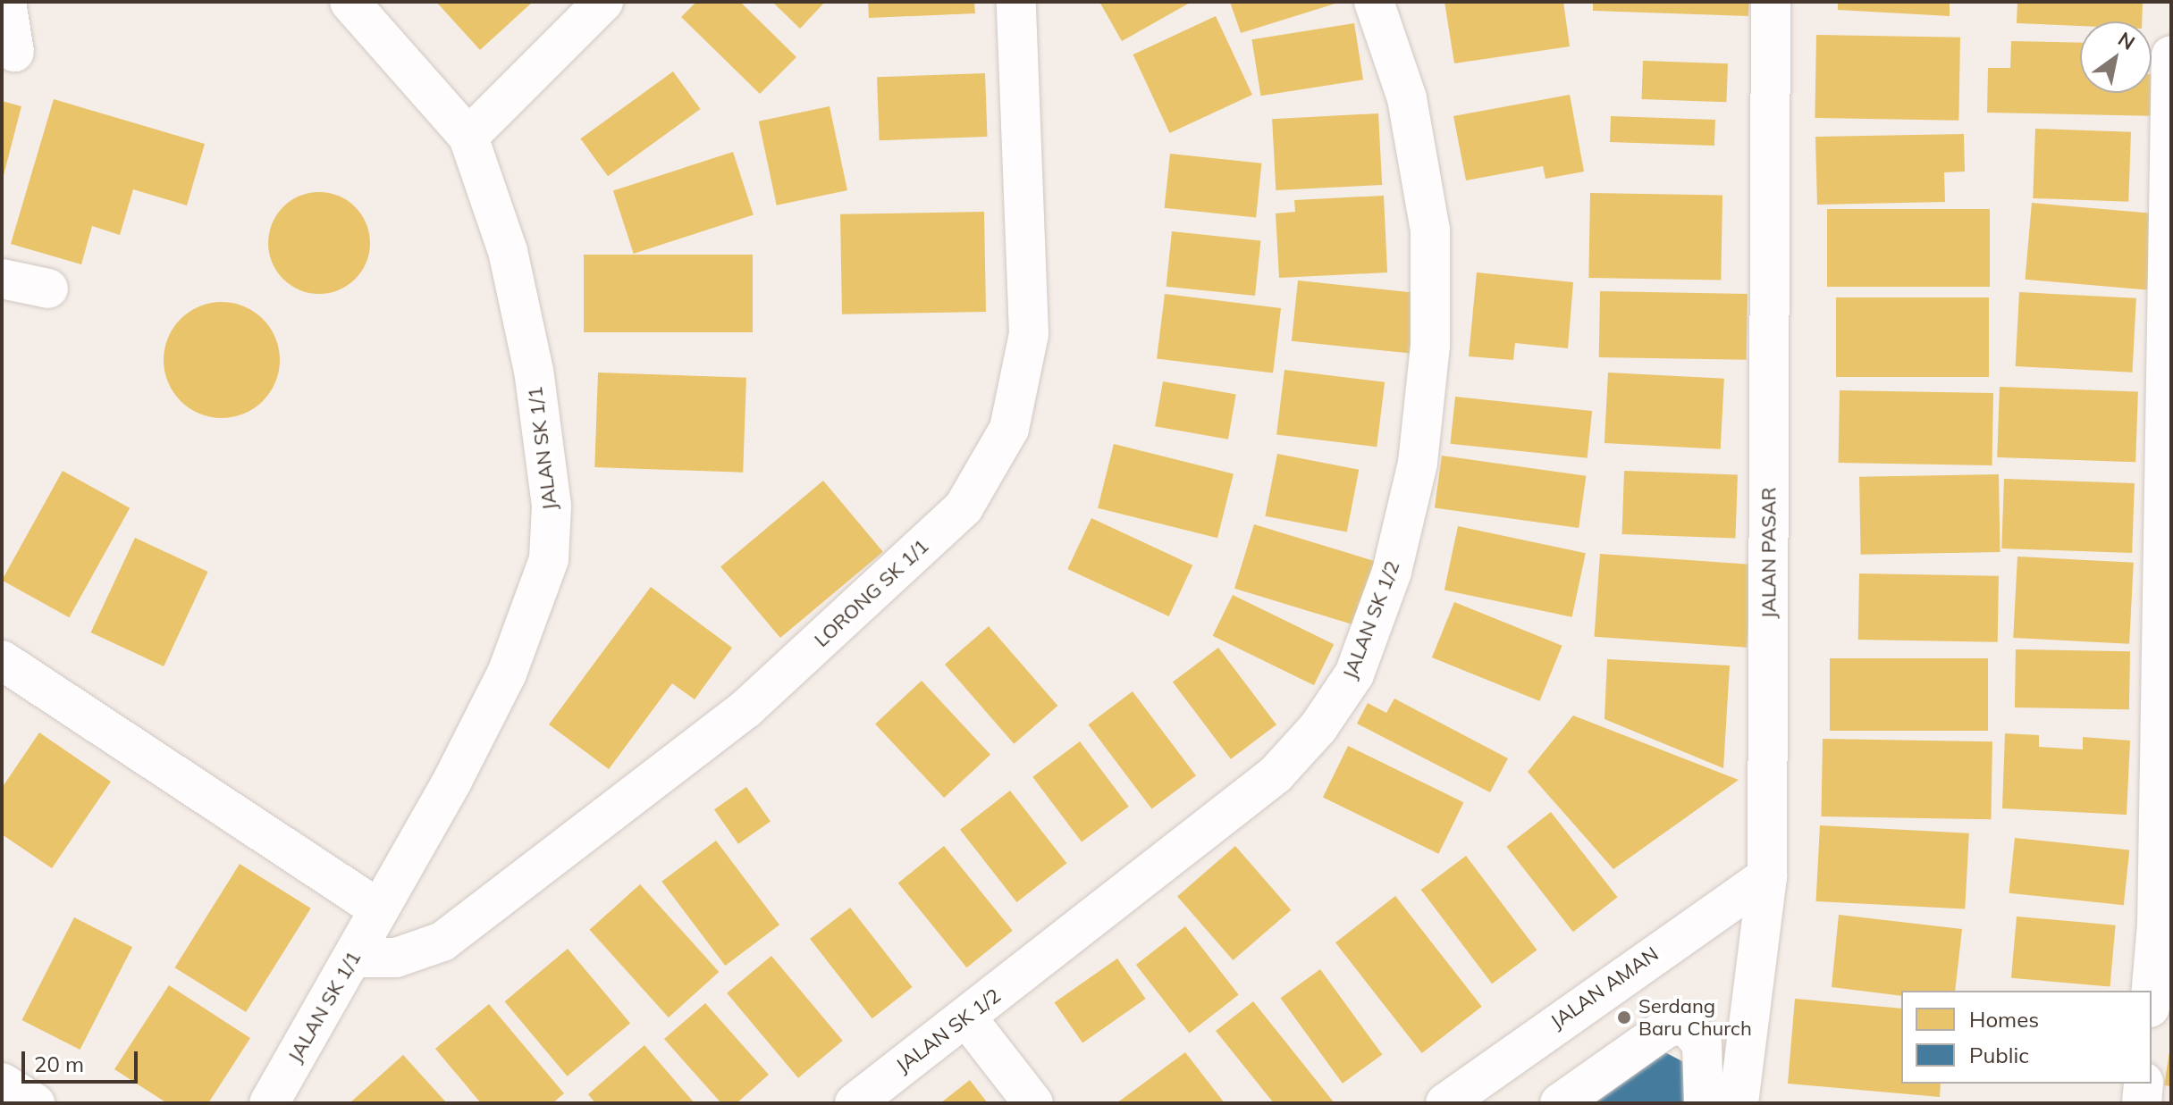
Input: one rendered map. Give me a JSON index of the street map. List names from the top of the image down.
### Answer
{
  "streets": {
    "street": [
      "JALAN SK 1/1",
      "JALAN PASAR",
      "LORONG SK 1/1",
      "JALAN SK 1/2",
      "JALAN AMAN"
    ]
  },
  "crossings": [
    ["JALAN SK 1/1", "LORONG SK 1/1"],
    ["JALAN PASAR", "JALAN AMAN"]
  ],
  "places": ["Serdang Baru Church"],
  "legend": ["Homes", "Public"],
  "scale_bar": "20 m",
  "north": "top right"
}
